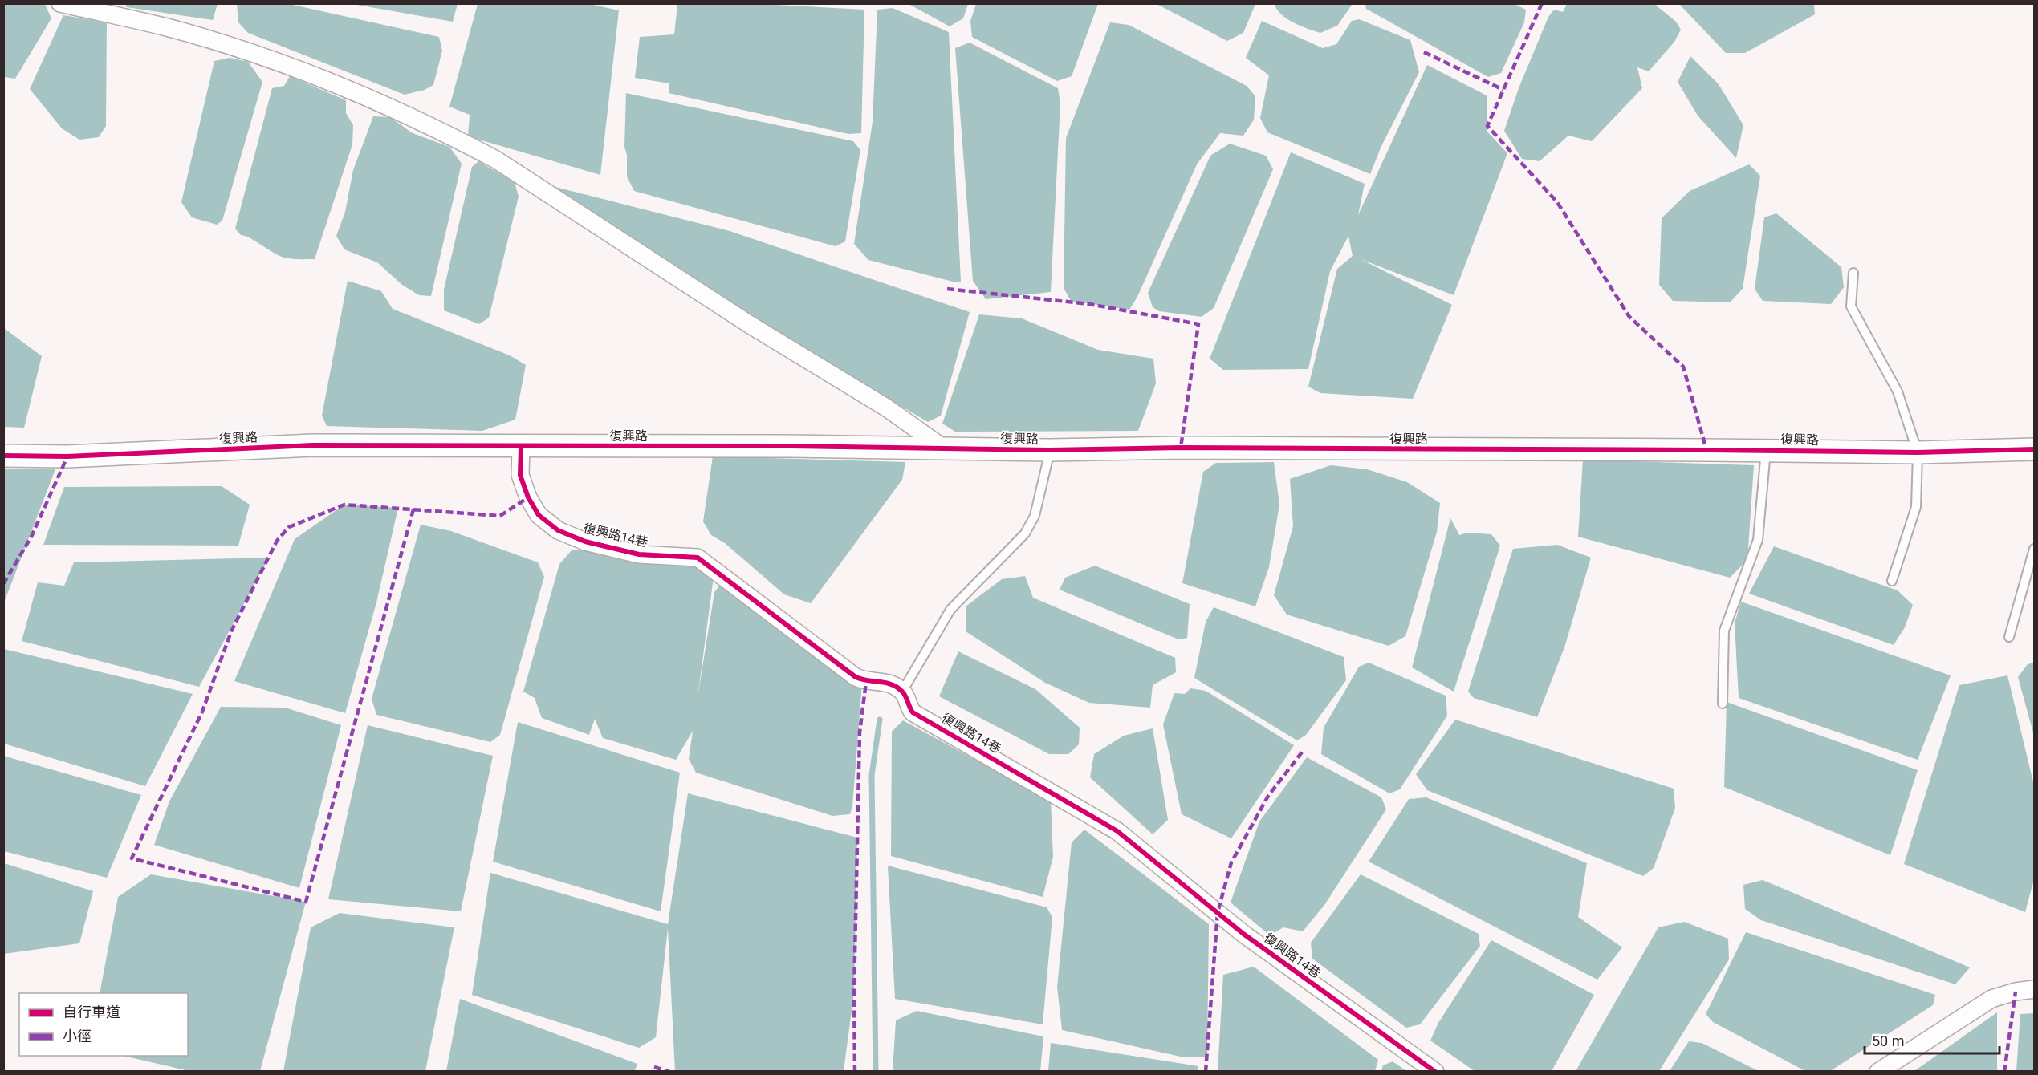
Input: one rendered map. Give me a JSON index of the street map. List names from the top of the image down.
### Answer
{
  "streets": {
    "street": ["復興路", "復興路14巷"]
  },
  "crossings": [
    ["復興路", "復興路14巷"]
  ],
  "legend": ["自行車道", "小徑"],
  "scale_bar": "50 m"
}
